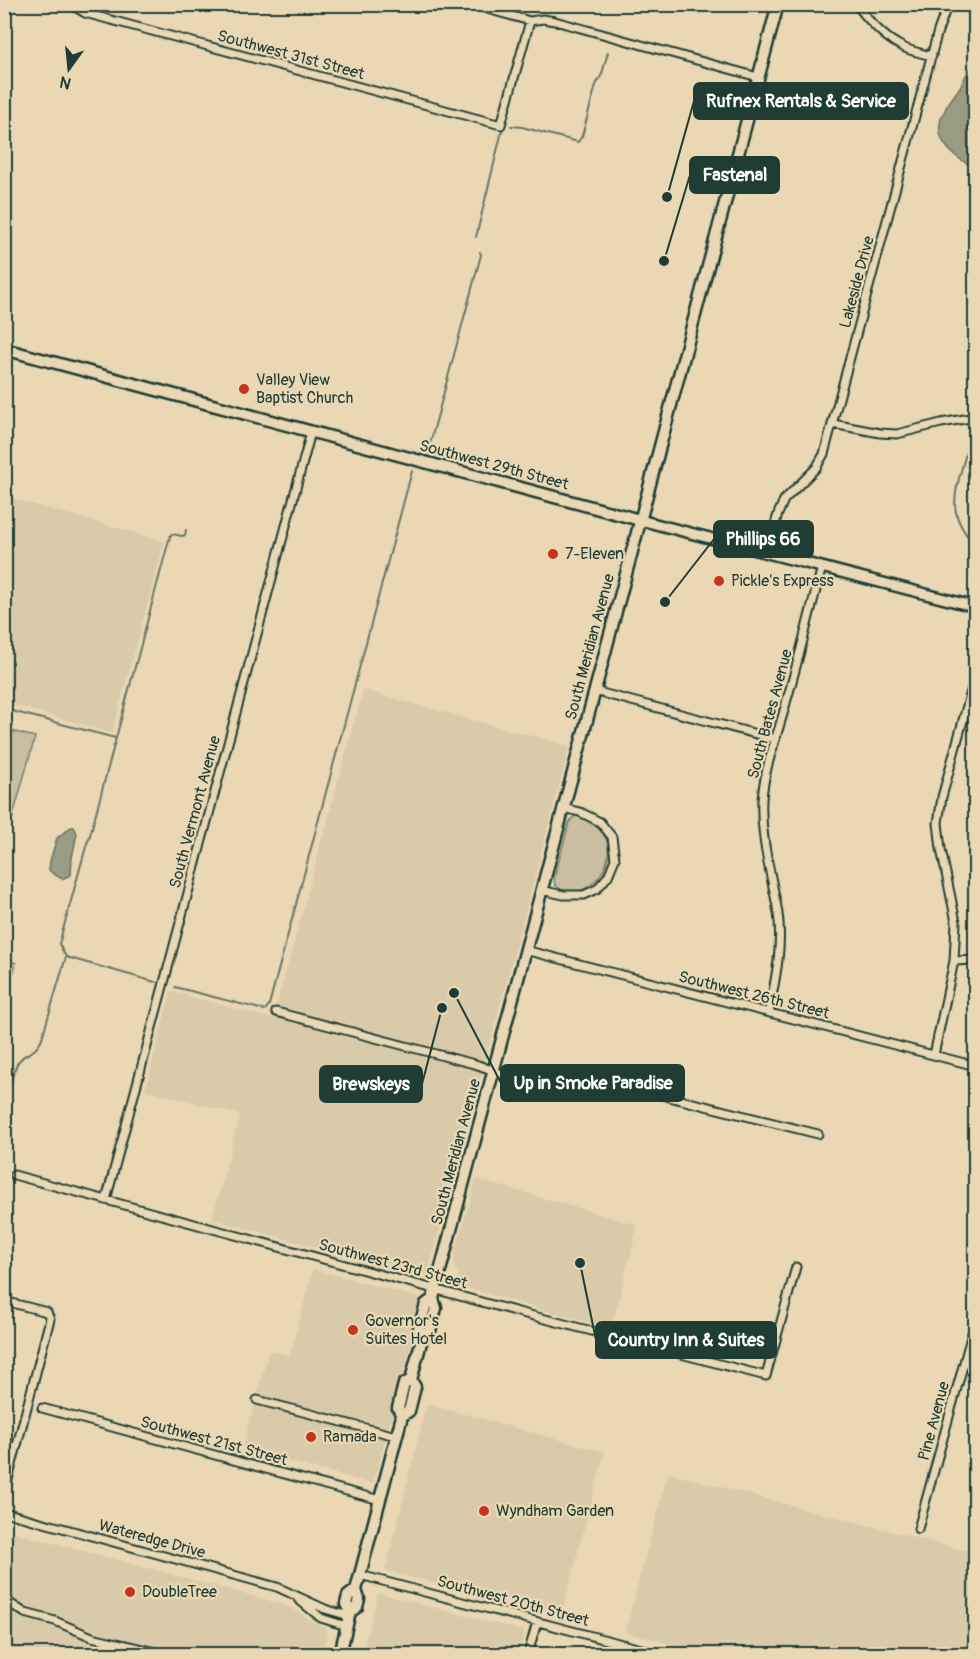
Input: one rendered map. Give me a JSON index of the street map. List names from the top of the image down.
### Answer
{
  "streets": {
    "main road": ["Southwest 29th Street", "South Meridian Avenue"],
    "street": [
      "Southwest 31st Street",
      "Lakeside Drive",
      "South Bates Avenue",
      "South Vermont Avenue",
      "Southwest 26th Street",
      "Southwest 23rd Street",
      "Pine Avenue",
      "Southwest 21st Street",
      "Wateredge Drive",
      "Southwest 20th Street"
    ]
  },
  "crossings": [
    ["Lakeside Drive", "Southwest 29th Street"],
    ["Southwest 29th Street", "South Meridian Avenue"],
    ["Southwest 29th Street", "South Bates Avenue"],
    ["Southwest 29th Street", "South Vermont Avenue"],
    ["South Meridian Avenue", "Southwest 26th Street"],
    ["South Meridian Avenue", "Southwest 23rd Street"],
    ["South Meridian Avenue", "Southwest 21st Street"],
    ["South Meridian Avenue", "Wateredge Drive"],
    ["South Meridian Avenue", "Southwest 20th Street"],
    ["South Bates Avenue", "Southwest 26th Street"],
    ["South Vermont Avenue", "Southwest 23rd Street"]
  ],
  "places": [
    "Rufnex Rentals & Service",
    "Fastenal",
    "Valley View Baptist Church",
    "7-Eleven",
    "Pickle's Express",
    "Phillips 66",
    "Up in Smoke Paradise",
    "Brewskeys",
    "Country Inn & Suites",
    "Governor's Suites Hotel",
    "Ramada",
    "Wyndham Garden",
    "DoubleTree"
  ],
  "north": "bottom"
}
